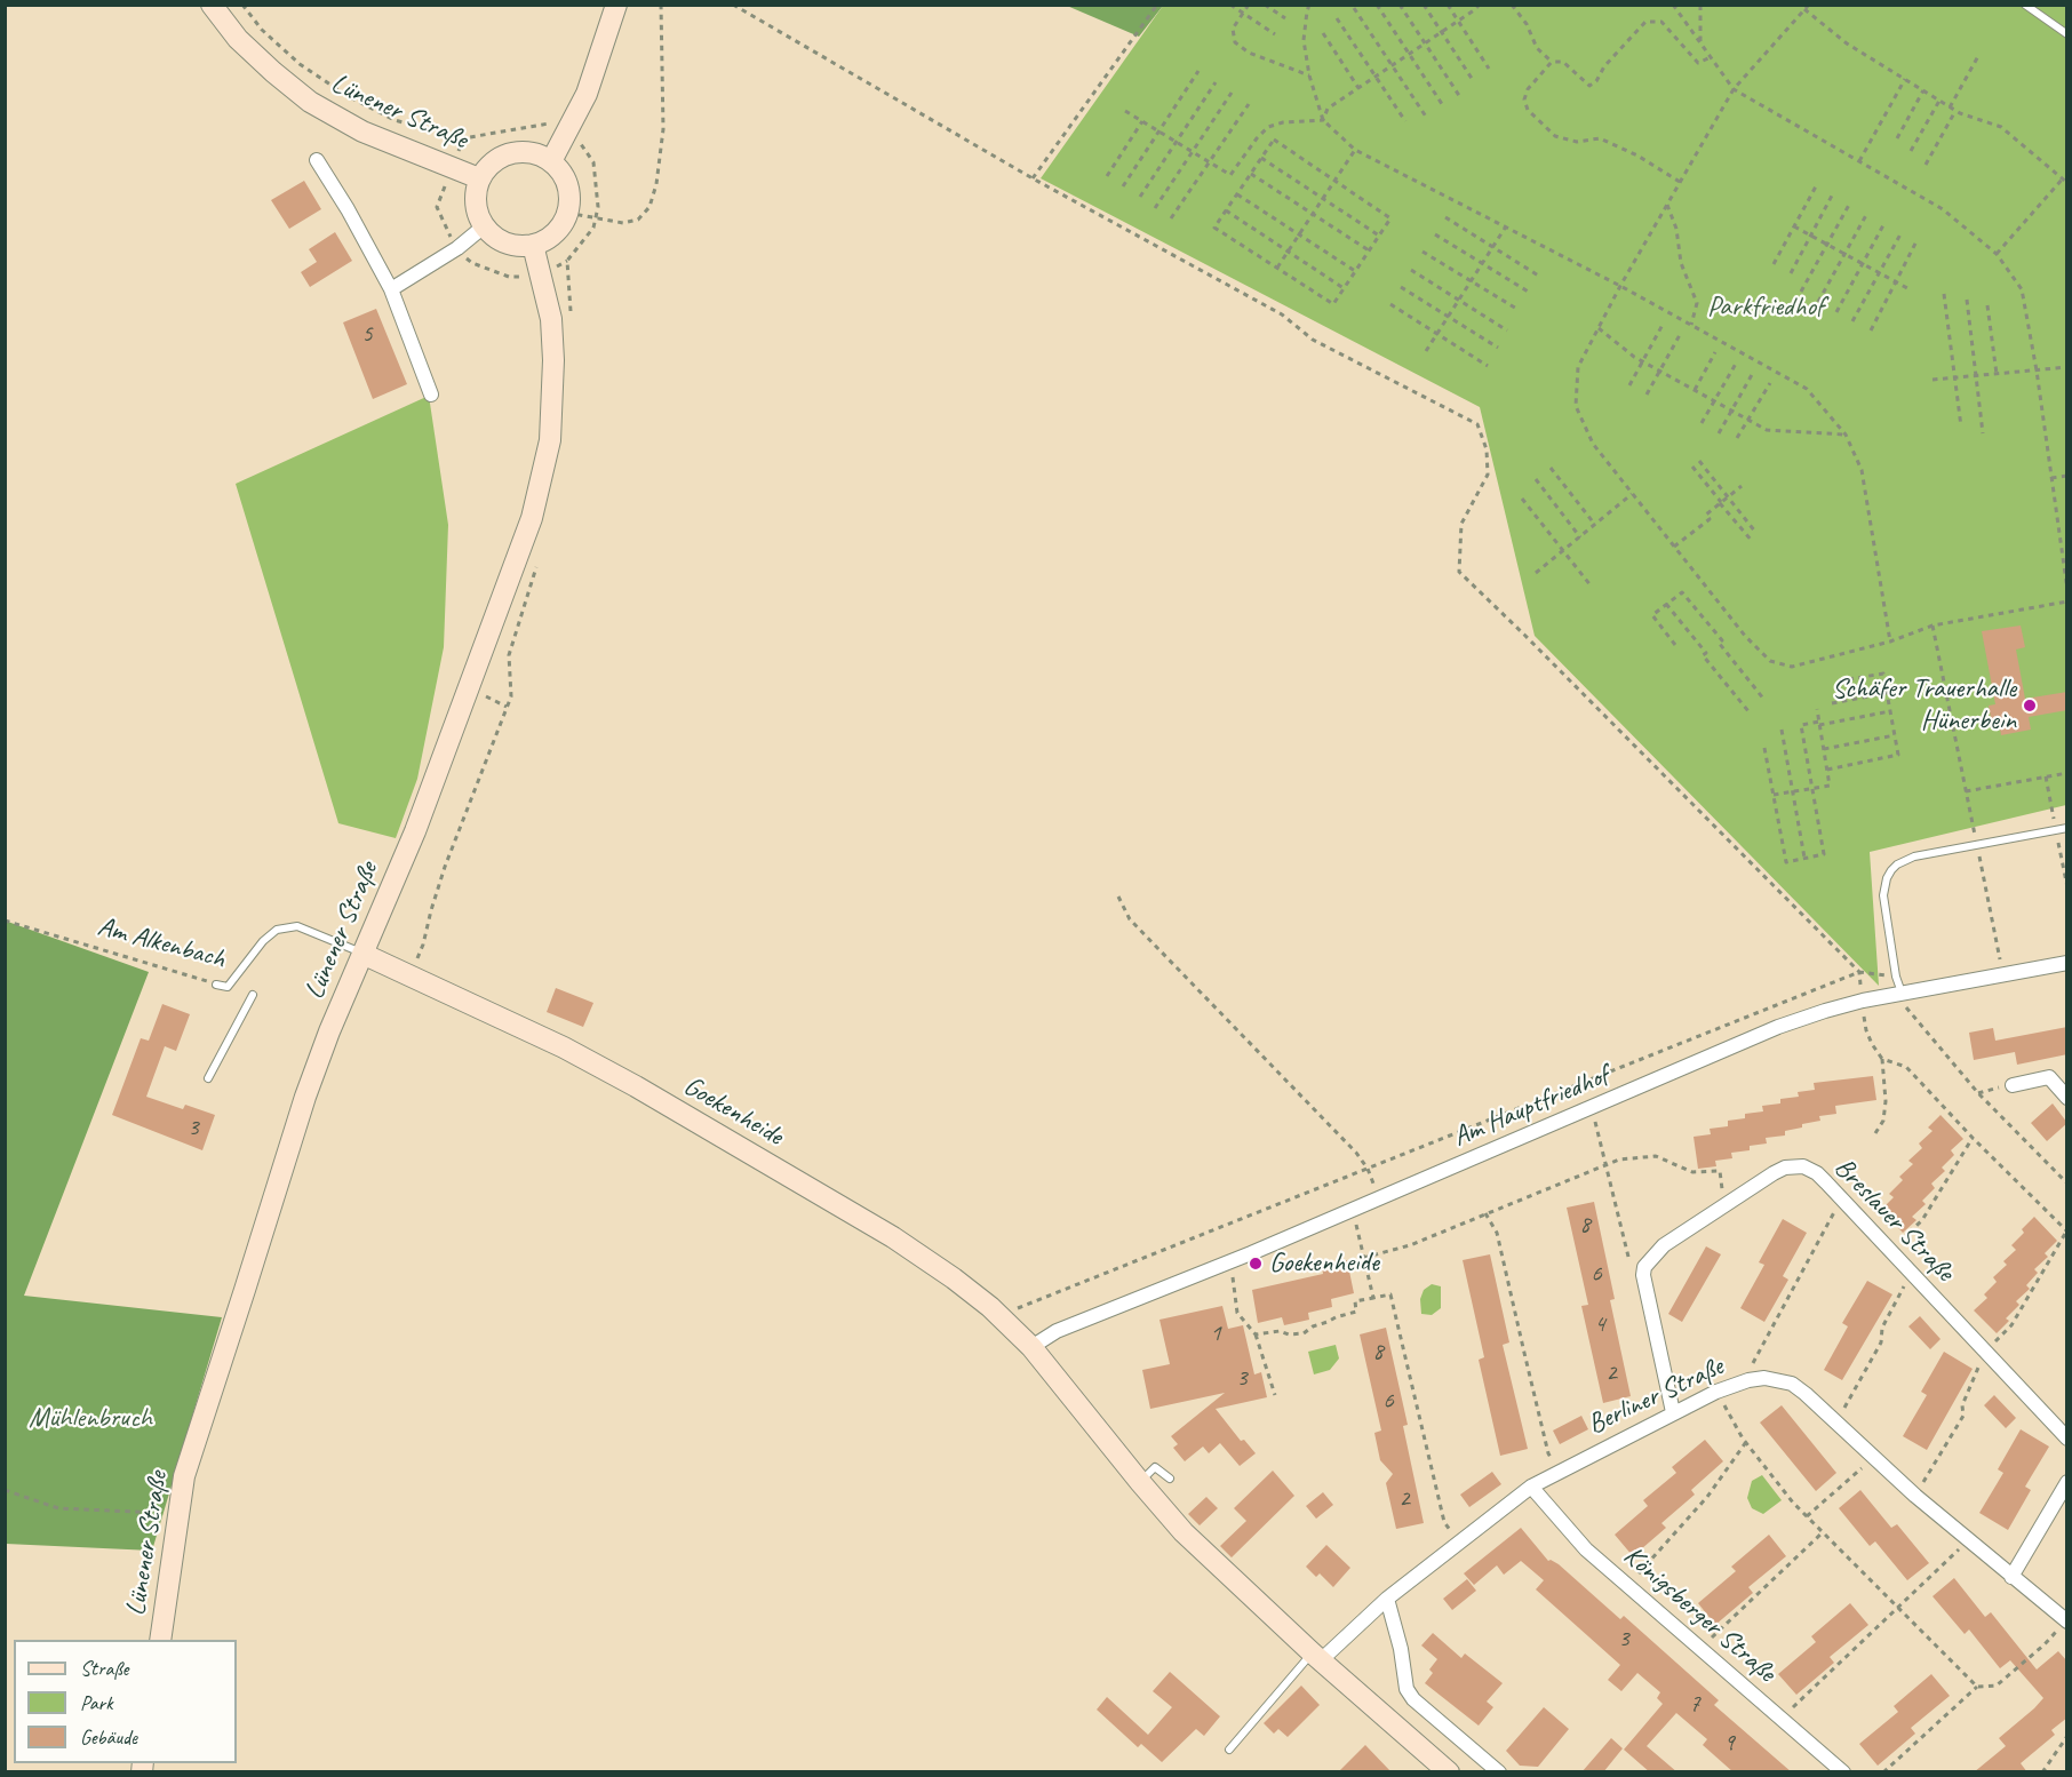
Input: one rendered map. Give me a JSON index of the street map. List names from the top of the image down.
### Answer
{
  "streets": {
    "main road": ["Lünener Straße", "Goekenheide"],
    "street": [
      "Am Hauptfriedhof",
      "Breslauer Straße",
      "Berliner Straße",
      "Königsberger Straße"
    ],
    "lane": ["Am Alkenbach"]
  },
  "crossings": [
    ["Lünener Straße", "Am Alkenbach"],
    ["Lünener Straße", "Goekenheide"],
    ["Am Alkenbach", "Goekenheide"],
    ["Am Hauptfriedhof", "Goekenheide"],
    ["Goekenheide", "Berliner Straße"],
    ["Berliner Straße", "Königsberger Straße"]
  ],
  "parks": ["Parkfriedhof", "Mühlenbruch"],
  "places": ["Schäfer Trauerhalle Hünerbein", "Goekenheide"],
  "house_numbers": [
    "5",
    "3",
    "8",
    "6",
    "4",
    "1",
    "8",
    "2",
    "3",
    "6",
    "2",
    "3",
    "7",
    "9"
  ],
  "legend": ["Straße", "Park", "Gebäude"]
}
